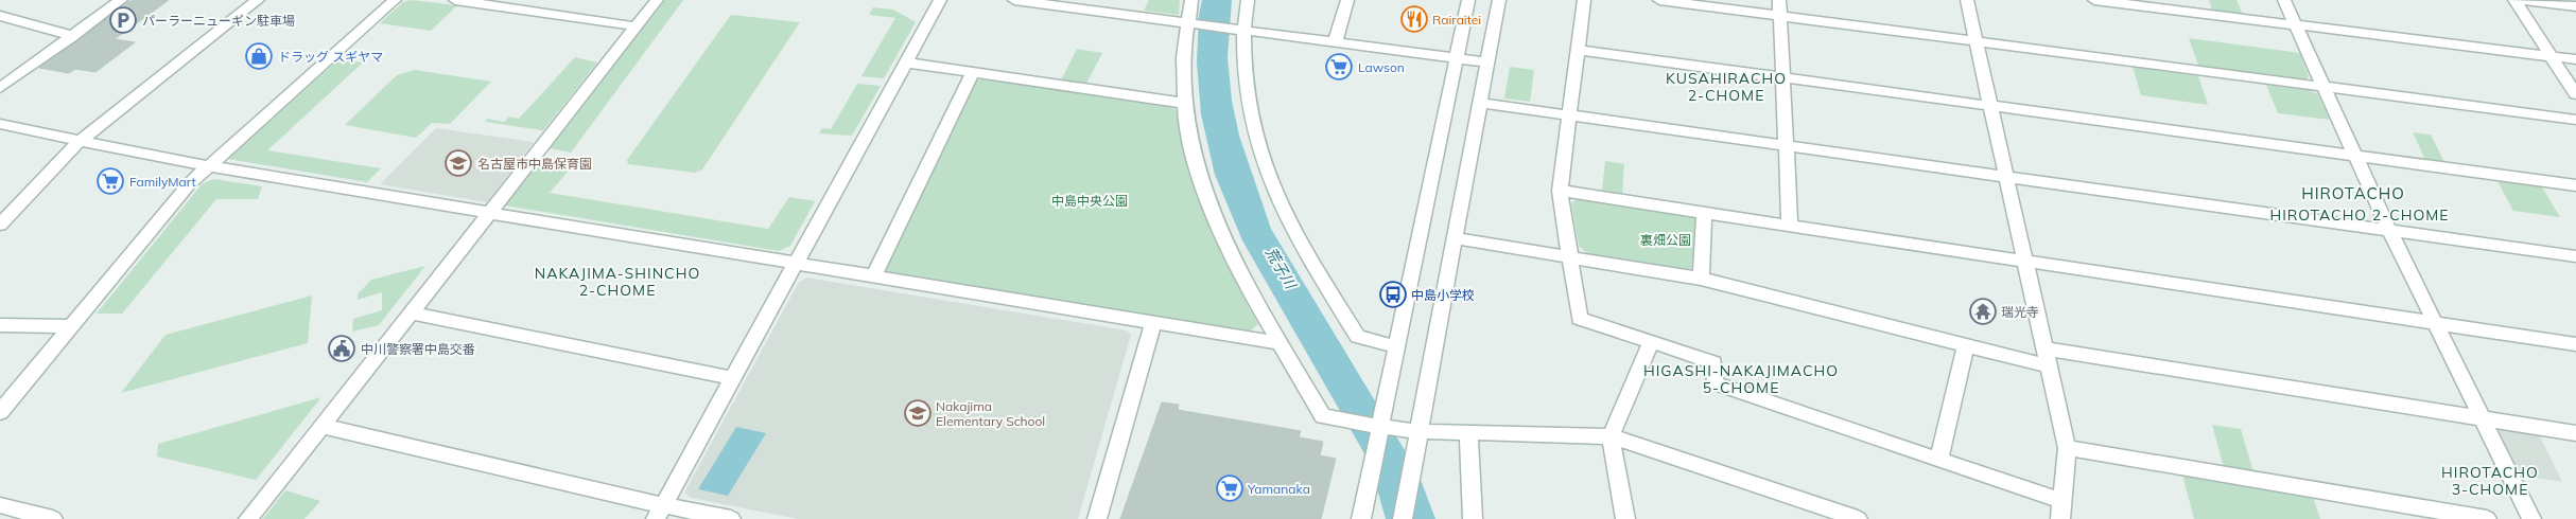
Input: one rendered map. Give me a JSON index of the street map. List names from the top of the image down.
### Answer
{
  "districts": [
    "KUSAHIRACHO 2-CHOME",
    "HIROTACHO",
    "HIROTACHO 2-CHOME",
    "NAKAJIMA-SHINCHO 2-CHOME",
    "HIGASHI-NAKAJIMACHO 5-CHOME",
    "HIROTACHO 3-CHOME"
  ],
  "water": ["荒子川"],
  "parks": ["中島中央公園", "裏畑公園"],
  "places": {
    "restaurant": ["Rairaitei"],
    "parking": ["パーラーニューギン駐車場"],
    "shop": ["ドラッグ スギヤマ"],
    "supermarket": ["Lawson", "FamilyMart", "Yamanaka"],
    "school or university": ["名古屋市中島保育園", "Nakajima Elementary School"],
    "bus stop": ["中島小学校"],
    "temple": ["瑞光寺"],
    "public building": ["中川警察署中島交番"]
  }
}
